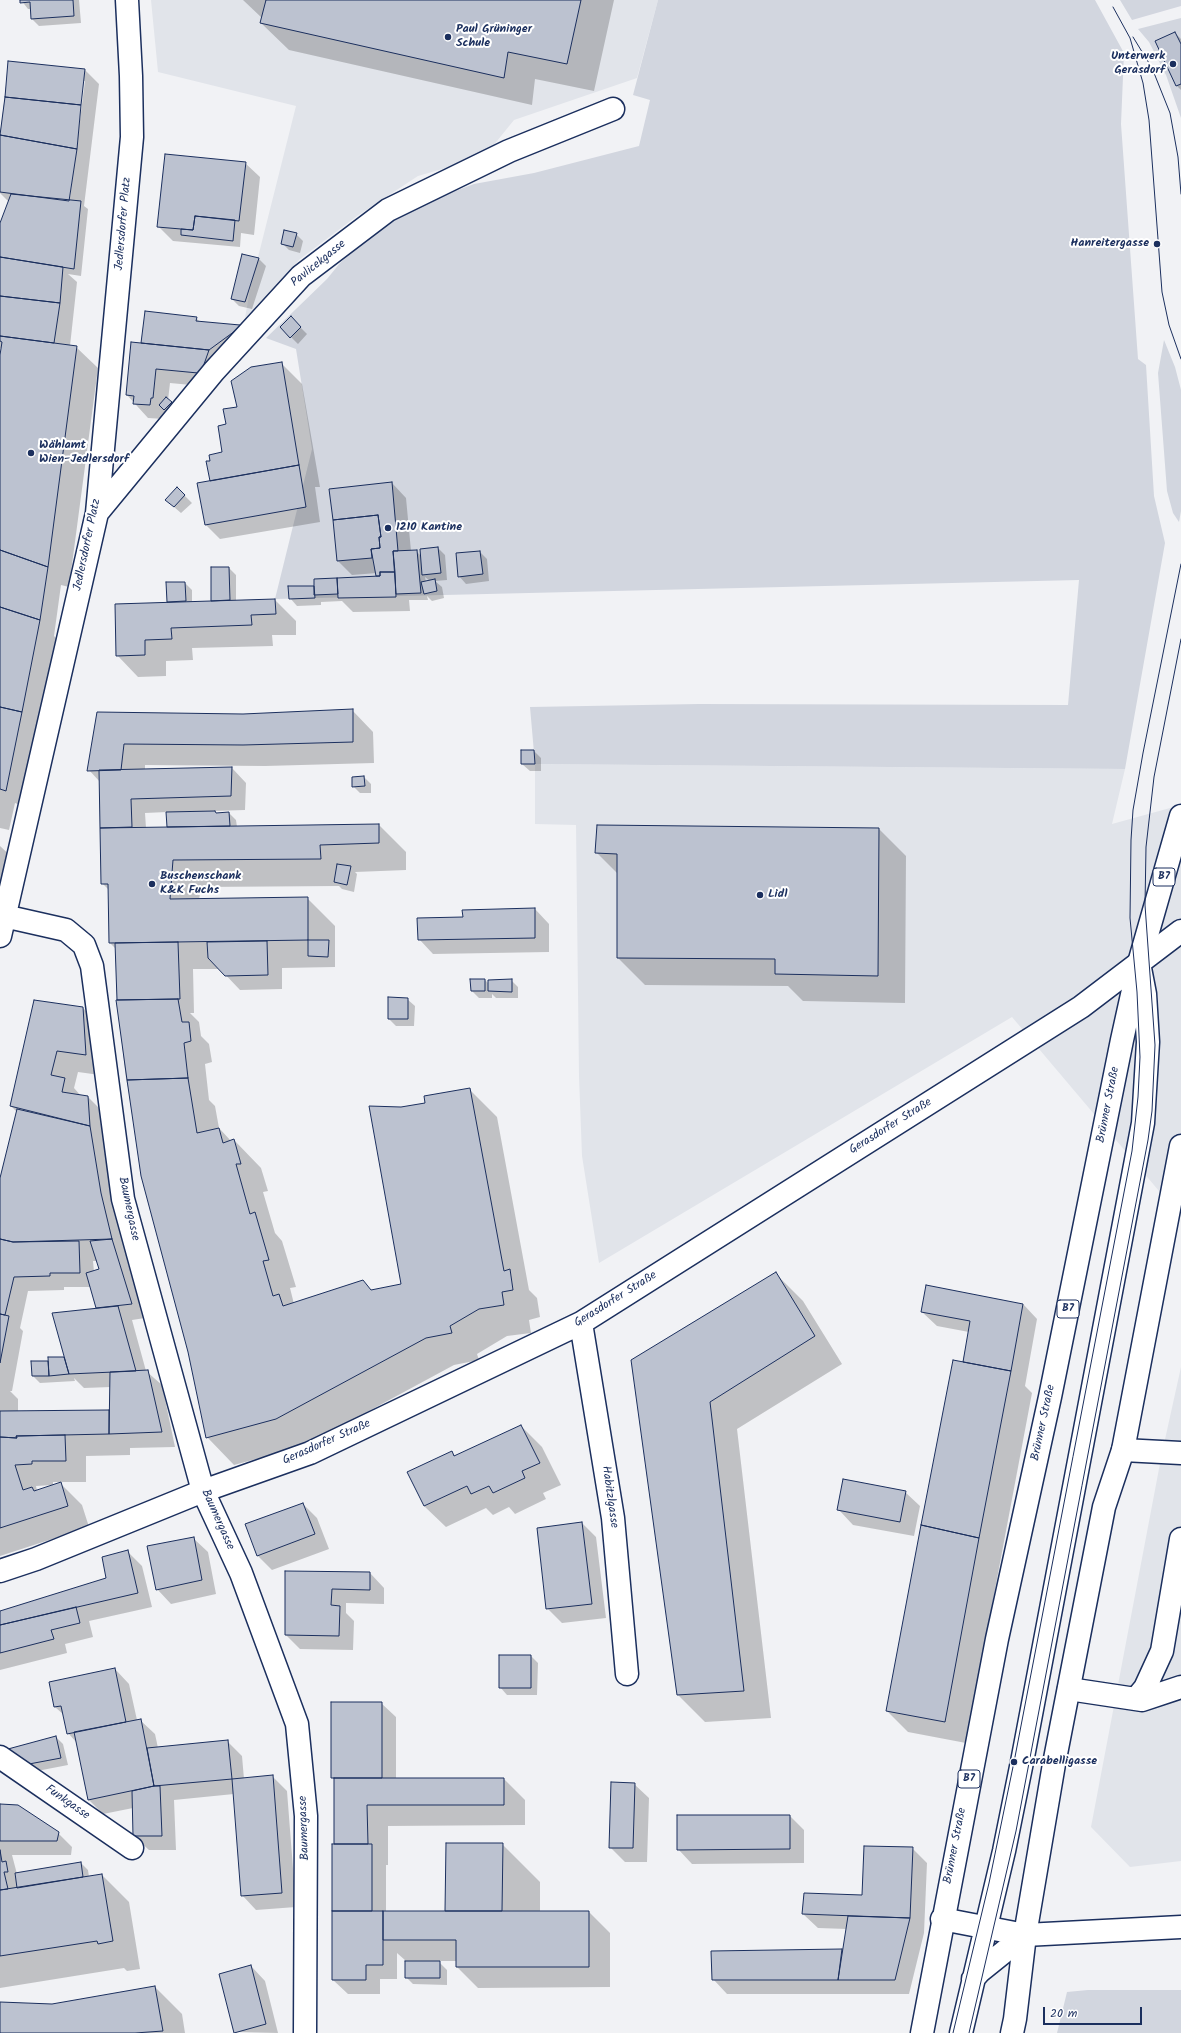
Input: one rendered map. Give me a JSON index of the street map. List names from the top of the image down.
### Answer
{
  "streets": {
    "street": [
      "Jedlersdorfer Platz",
      "Pavlicekgasse",
      "B7",
      "Brünner Straße",
      "Gerasdorfer Straße",
      "Baumergasse",
      "Habitzlgasse",
      "Funkgasse"
    ]
  },
  "crossings": [
    ["Jedlersdorfer Platz", "Pavlicekgasse"],
    ["Jedlersdorfer Platz", "Baumergasse"],
    ["Brünner Straße", "Gerasdorfer Straße"],
    ["Gerasdorfer Straße", "Baumergasse"],
    ["Gerasdorfer Straße", "Habitzlgasse"]
  ],
  "places": [
    "Paul Grüninger Schule",
    "Unterwerk Gerasdorf",
    "Hanreitergasse",
    "Wählamt Wien-Jedlersdorf",
    "1210 Kantine",
    "Buschenschank K&K Fuchs",
    "Lidl",
    "Carabelligasse"
  ],
  "scale_bar": "20 m"
}
